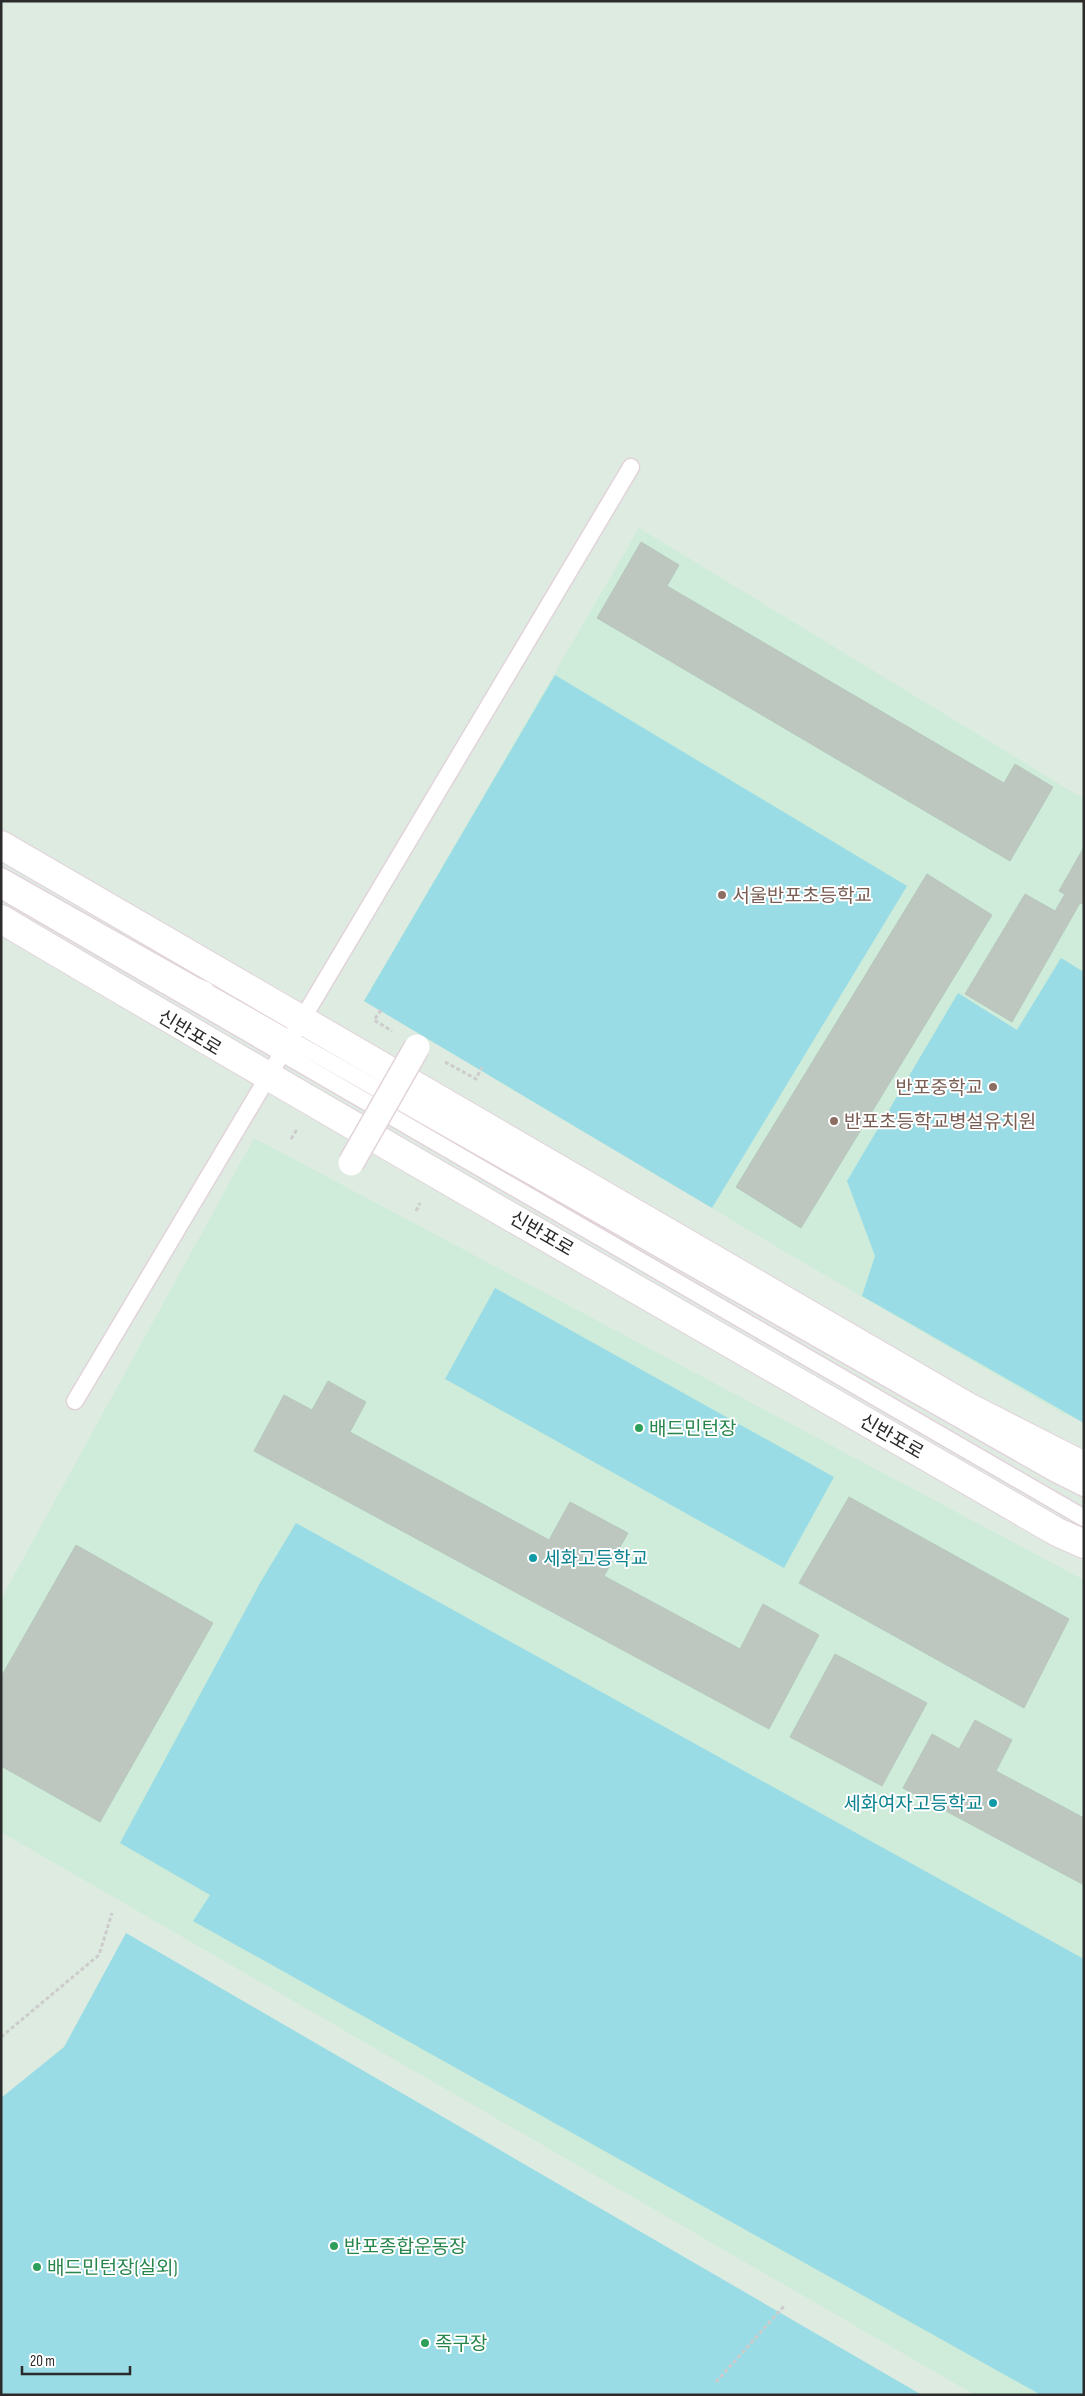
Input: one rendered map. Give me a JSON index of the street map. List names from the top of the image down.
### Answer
{
  "streets": {
    "main road": ["신반포로"]
  },
  "places": [
    "서울반포초등학교",
    "반포중학교",
    "반포초등학교병설유치원",
    "배드민턴장",
    "세화고등학교",
    "세화여자고등학교",
    "반포종합운동장",
    "배드민턴장(실외)",
    "족구장"
  ],
  "scale_bar": "20 m"
}
